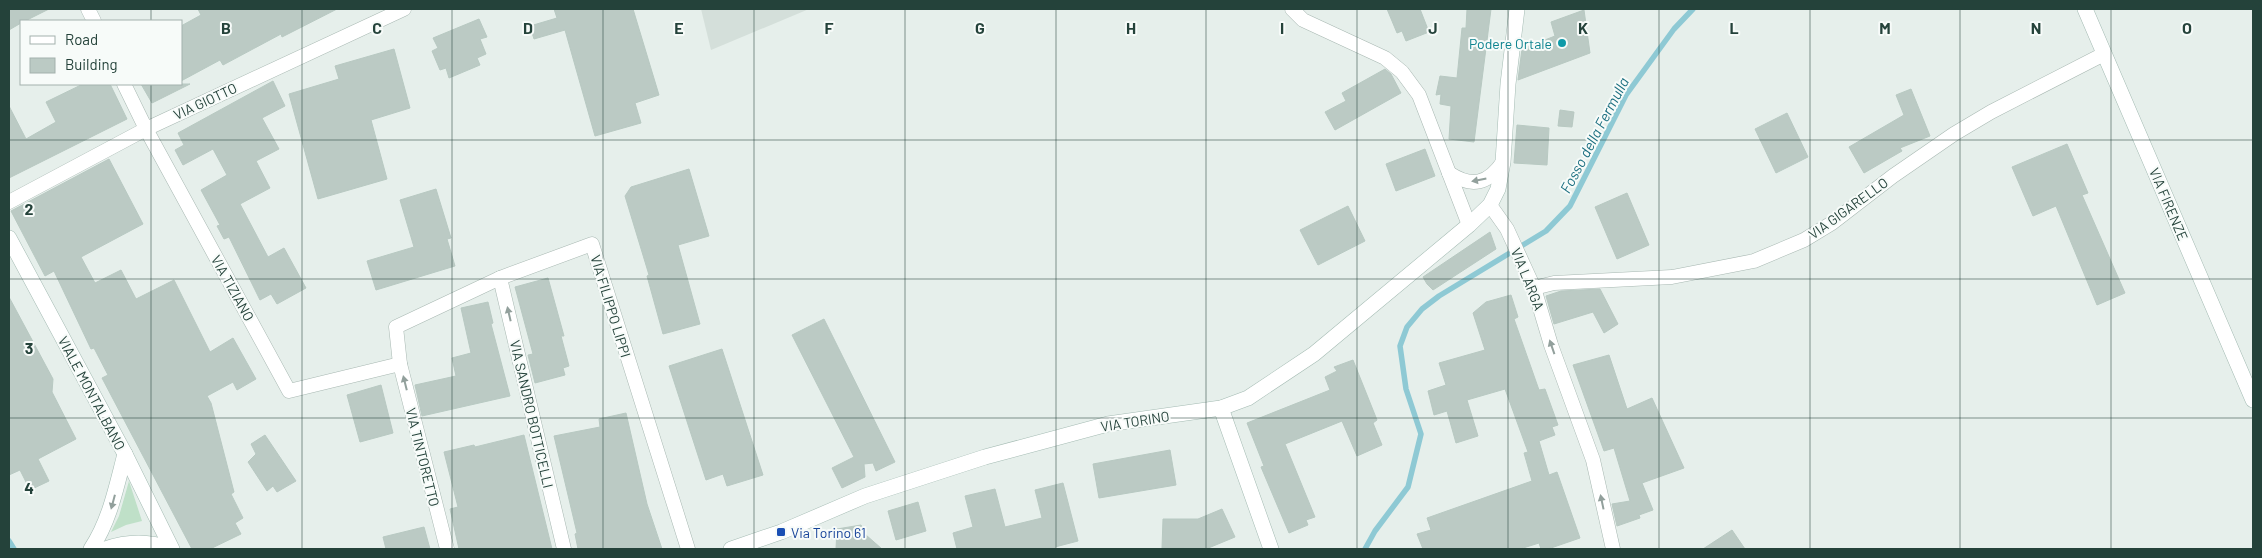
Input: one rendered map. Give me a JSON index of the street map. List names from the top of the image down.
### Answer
{
  "streets": {
    "street": [
      "VIA GIOTTO",
      "VIA FIRENZE",
      "VIA GIGARELLO",
      "VIA LARGA",
      "VIA TIZIANO",
      "VIA FILIPPO LIPPI",
      "VIALE MONTALBANO",
      "VIA SANDRO BOTTICELLI",
      "VIA TORINO",
      "VIA TINTORETTO"
    ]
  },
  "crossings": [
    ["VIA GIOTTO", "VIA TIZIANO"],
    ["VIA FIRENZE", "VIA GIGARELLO"],
    ["VIA GIGARELLO", "VIA LARGA"],
    ["VIA LARGA", "VIA TORINO"],
    ["VIA TIZIANO", "VIA FILIPPO LIPPI"],
    ["VIA TIZIANO", "VIA TINTORETTO"],
    ["VIA FILIPPO LIPPI", "VIA SANDRO BOTTICELLI"],
    ["VIA FILIPPO LIPPI", "VIA TINTORETTO"]
  ],
  "one_way": ["VIA LARGA", "VIA SANDRO BOTTICELLI", "VIA TINTORETTO"],
  "water": ["Fosso della Fermulla"],
  "places": {
    "other": ["Podere Ortale"],
    "transit": ["Via Torino 61"]
  },
  "legend": ["Road", "Building"],
  "grid": {
    "columns": [
      "B",
      "C",
      "D",
      "E",
      "F",
      "G",
      "H",
      "I",
      "J",
      "K",
      "L",
      "M",
      "N",
      "O"
    ],
    "rows": ["2", "3", "4"]
  }
}
